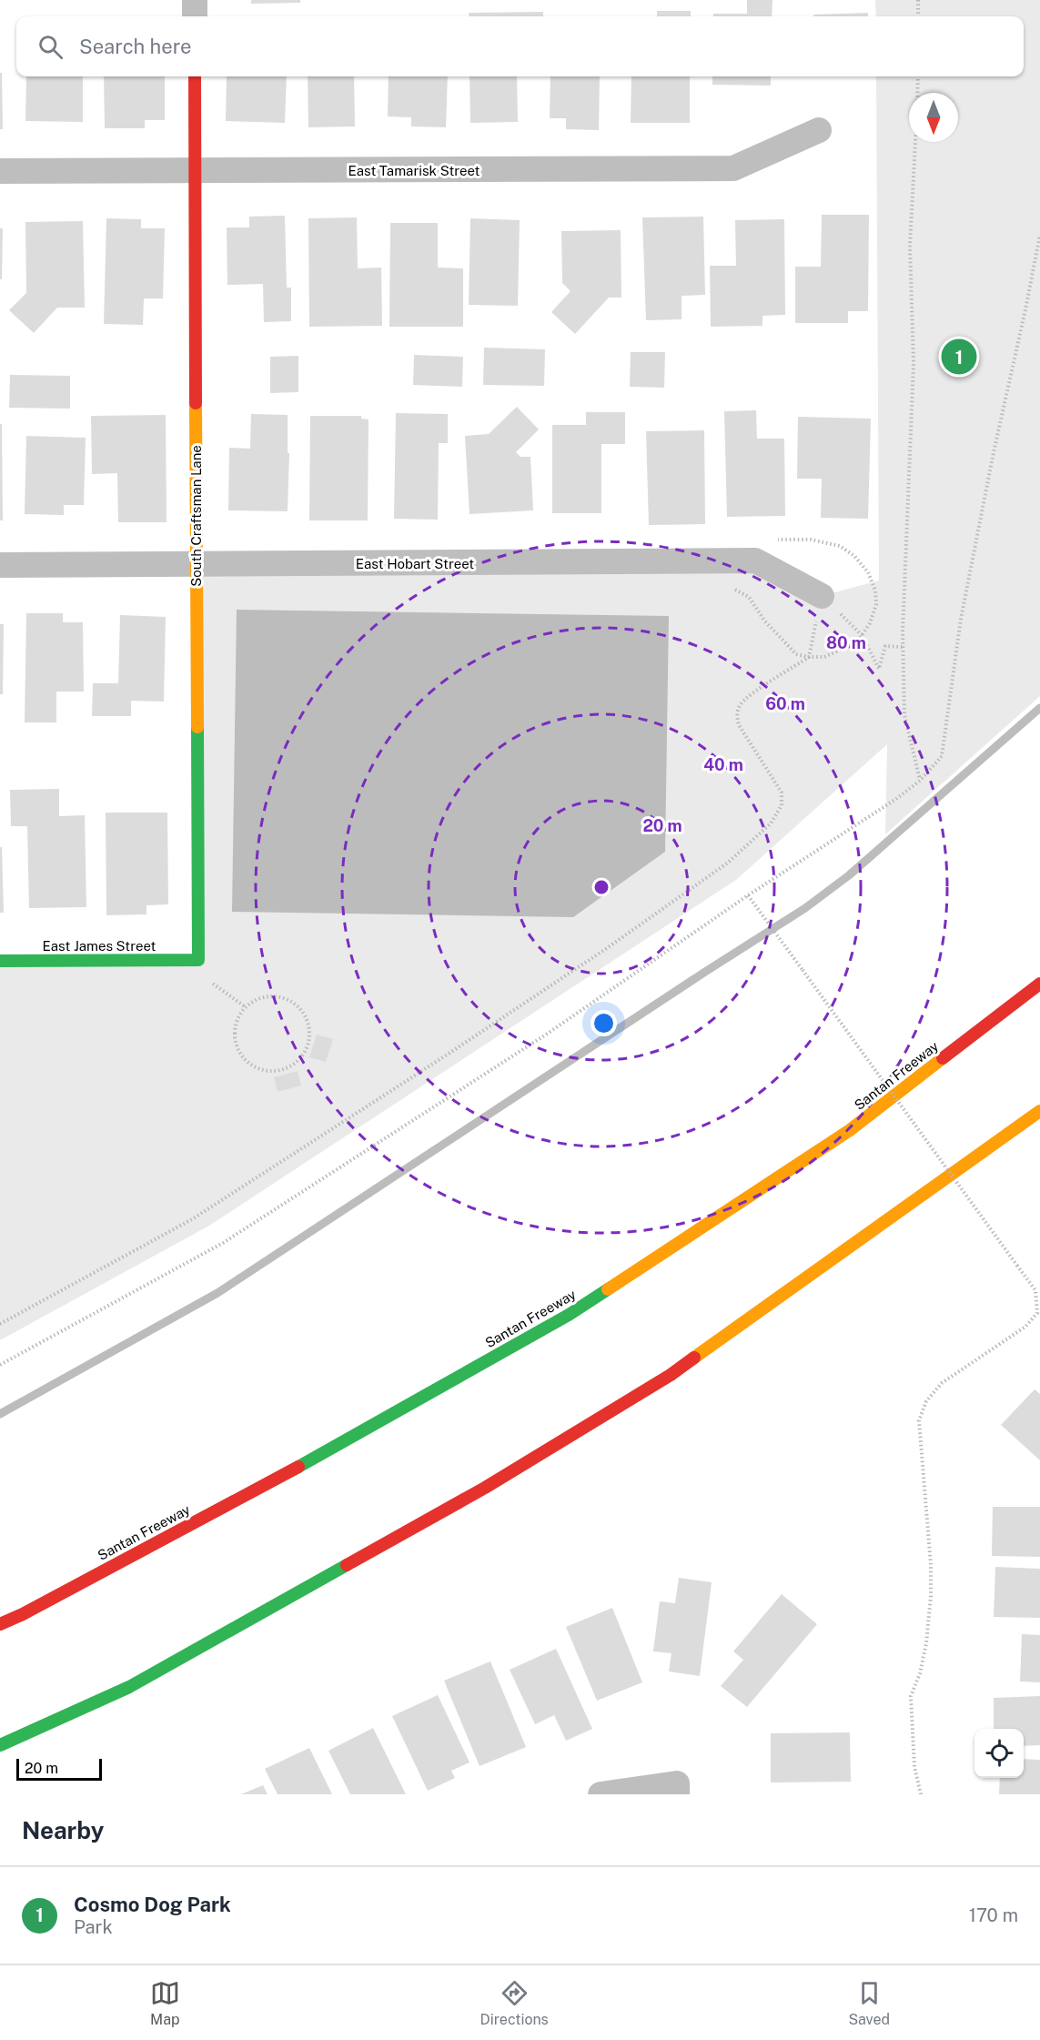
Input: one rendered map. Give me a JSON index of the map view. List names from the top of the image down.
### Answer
{
  "streets": {
    "main road": ["South Craftsman Lane", "East James Street", "Santan Freeway"],
    "street": ["East Tamarisk Street", "East Hobart Street"]
  },
  "crossings": [
    ["East Tamarisk Street", "South Craftsman Lane"],
    ["South Craftsman Lane", "East Hobart Street"],
    ["South Craftsman Lane", "East James Street"]
  ],
  "scale_bar": "20 m",
  "north": "bottom",
  "page": {
    "search": "Search here",
    "pins": "1",
    "scale": "20 m",
    "heading": "Nearby",
    "list": [
      {
        "mark": "1",
        "name": "Cosmo Dog Park",
        "note": "Park",
        "value": "170 m"
      }
    ],
    "nav": ["Map", "Directions", "Saved"]
  },
  "rings": [
    "80 m",
    "60 m",
    "40 m",
    "20 m"
  ]
}
